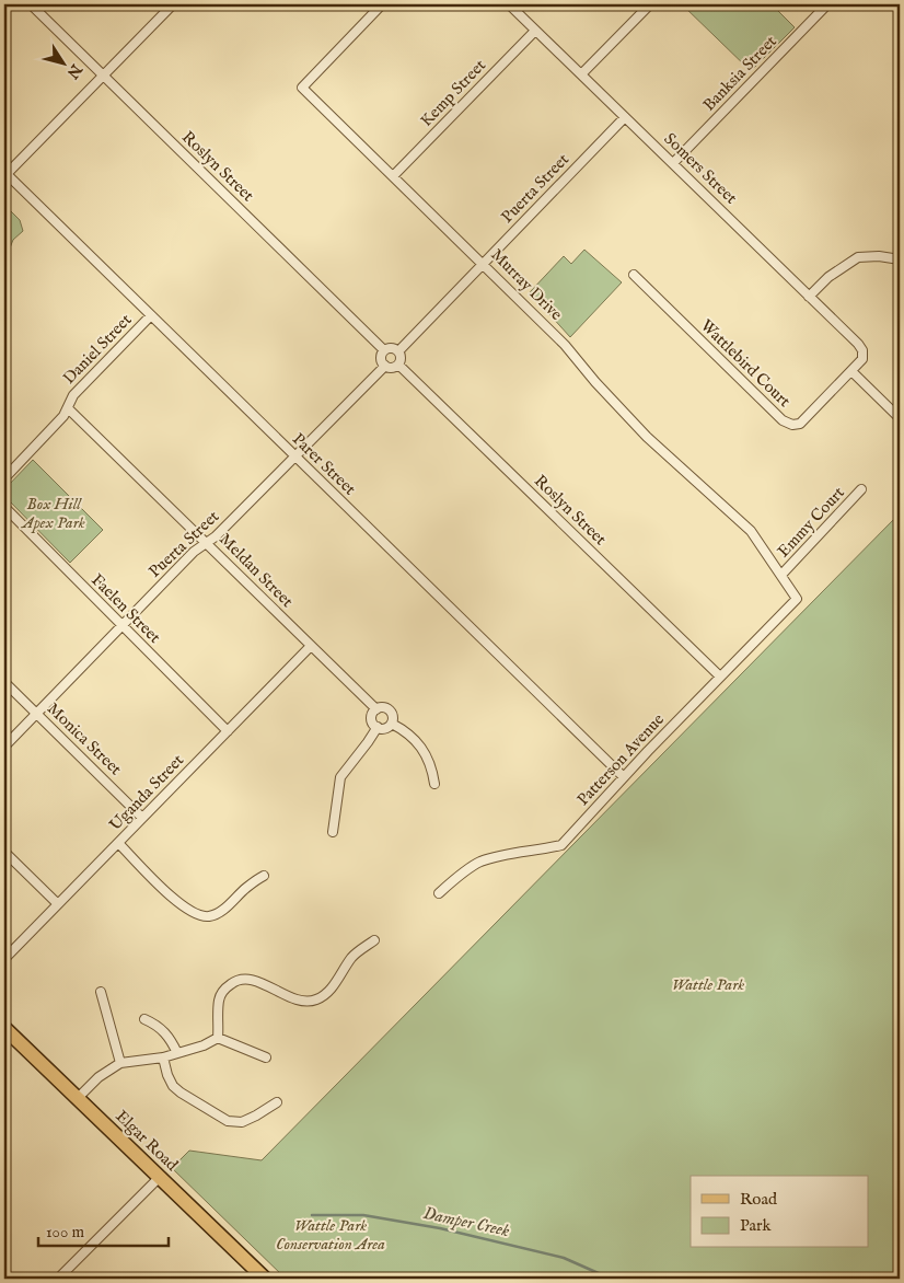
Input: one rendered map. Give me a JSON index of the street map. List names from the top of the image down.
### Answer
{
  "streets": {
    "main road": ["Elgar Road"],
    "street": [
      "Banksia Street",
      "Kemp Street",
      "Roslyn Street",
      "Somers Street",
      "Puerta Street",
      "Murray Drive",
      "Daniel Street",
      "Wattlebird Court",
      "Parer Street",
      "Emmy Court",
      "Meldan Street",
      "Faelen Street",
      "Monica Street",
      "Patterson Avenue",
      "Uganda Street"
    ]
  },
  "crossings": [
    ["Banksia Street", "Somers Street"],
    ["Kemp Street", "Somers Street"],
    ["Kemp Street", "Murray Drive"],
    ["Roslyn Street", "Puerta Street"],
    ["Roslyn Street", "Patterson Avenue"],
    ["Somers Street", "Puerta Street"],
    ["Somers Street", "Wattlebird Court"],
    ["Puerta Street", "Murray Drive"],
    ["Puerta Street", "Parer Street"],
    ["Puerta Street", "Meldan Street"],
    ["Puerta Street", "Faelen Street"],
    ["Puerta Street", "Monica Street"],
    ["Murray Drive", "Emmy Court"],
    ["Murray Drive", "Patterson Avenue"],
    ["Daniel Street", "Parer Street"],
    ["Daniel Street", "Meldan Street"],
    ["Parer Street", "Patterson Avenue"],
    ["Meldan Street", "Uganda Street"],
    ["Faelen Street", "Uganda Street"],
    ["Monica Street", "Uganda Street"]
  ],
  "water": ["Damper Creek"],
  "parks": ["Box Hill Apex Park", "Wattle Park", "Wattle Park Conservation Area"],
  "legend": ["Road", "Park"],
  "scale_bar": "100 m",
  "north": "bottom right"
}
